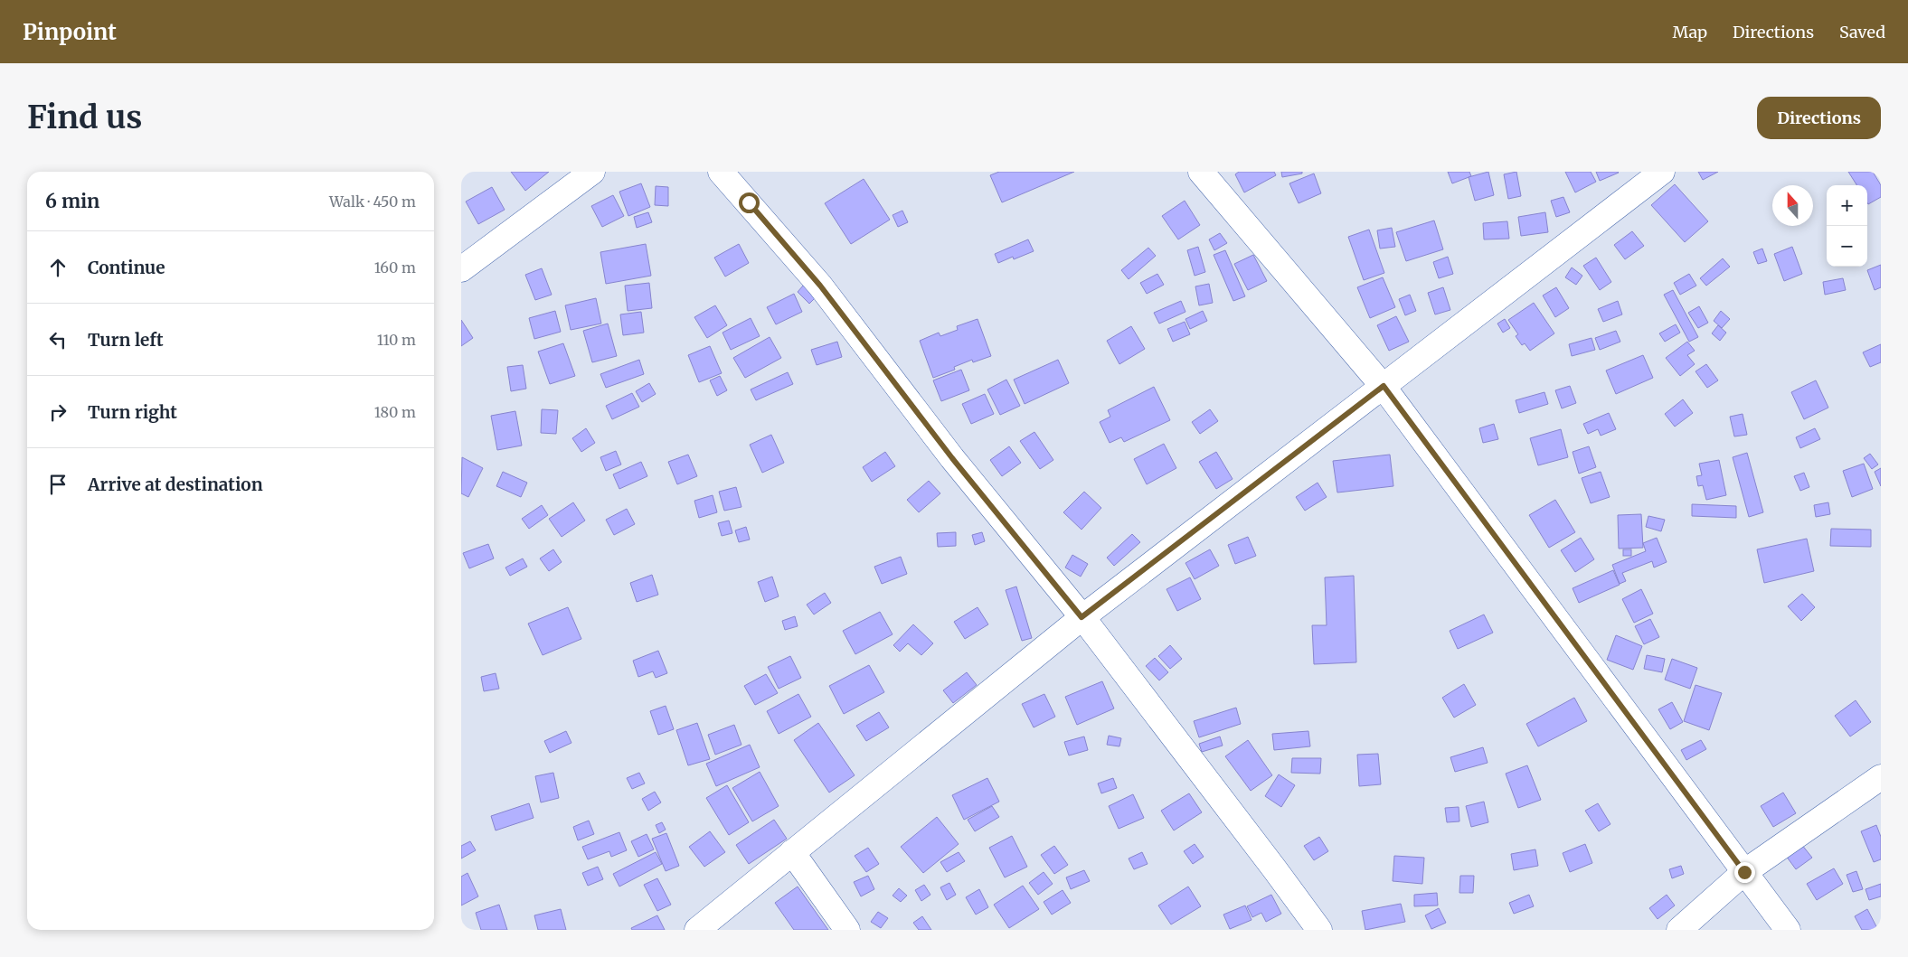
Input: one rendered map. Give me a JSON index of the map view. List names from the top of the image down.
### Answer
{
  "north": "top",
  "page": {
    "header": "Pinpoint",
    "nav": ["Map", "Directions", "Saved"],
    "buttons": "Directions",
    "title": "Find us",
    "heading": ["6 min", "Walk · 450 m"],
    "map_buttons": ["+", "−"],
    "list": [
      ["Continue", "160 m"],
      ["Turn left", "110 m"],
      ["Turn right", "180 m"],
      "Arrive at destination"
    ]
  }
}
